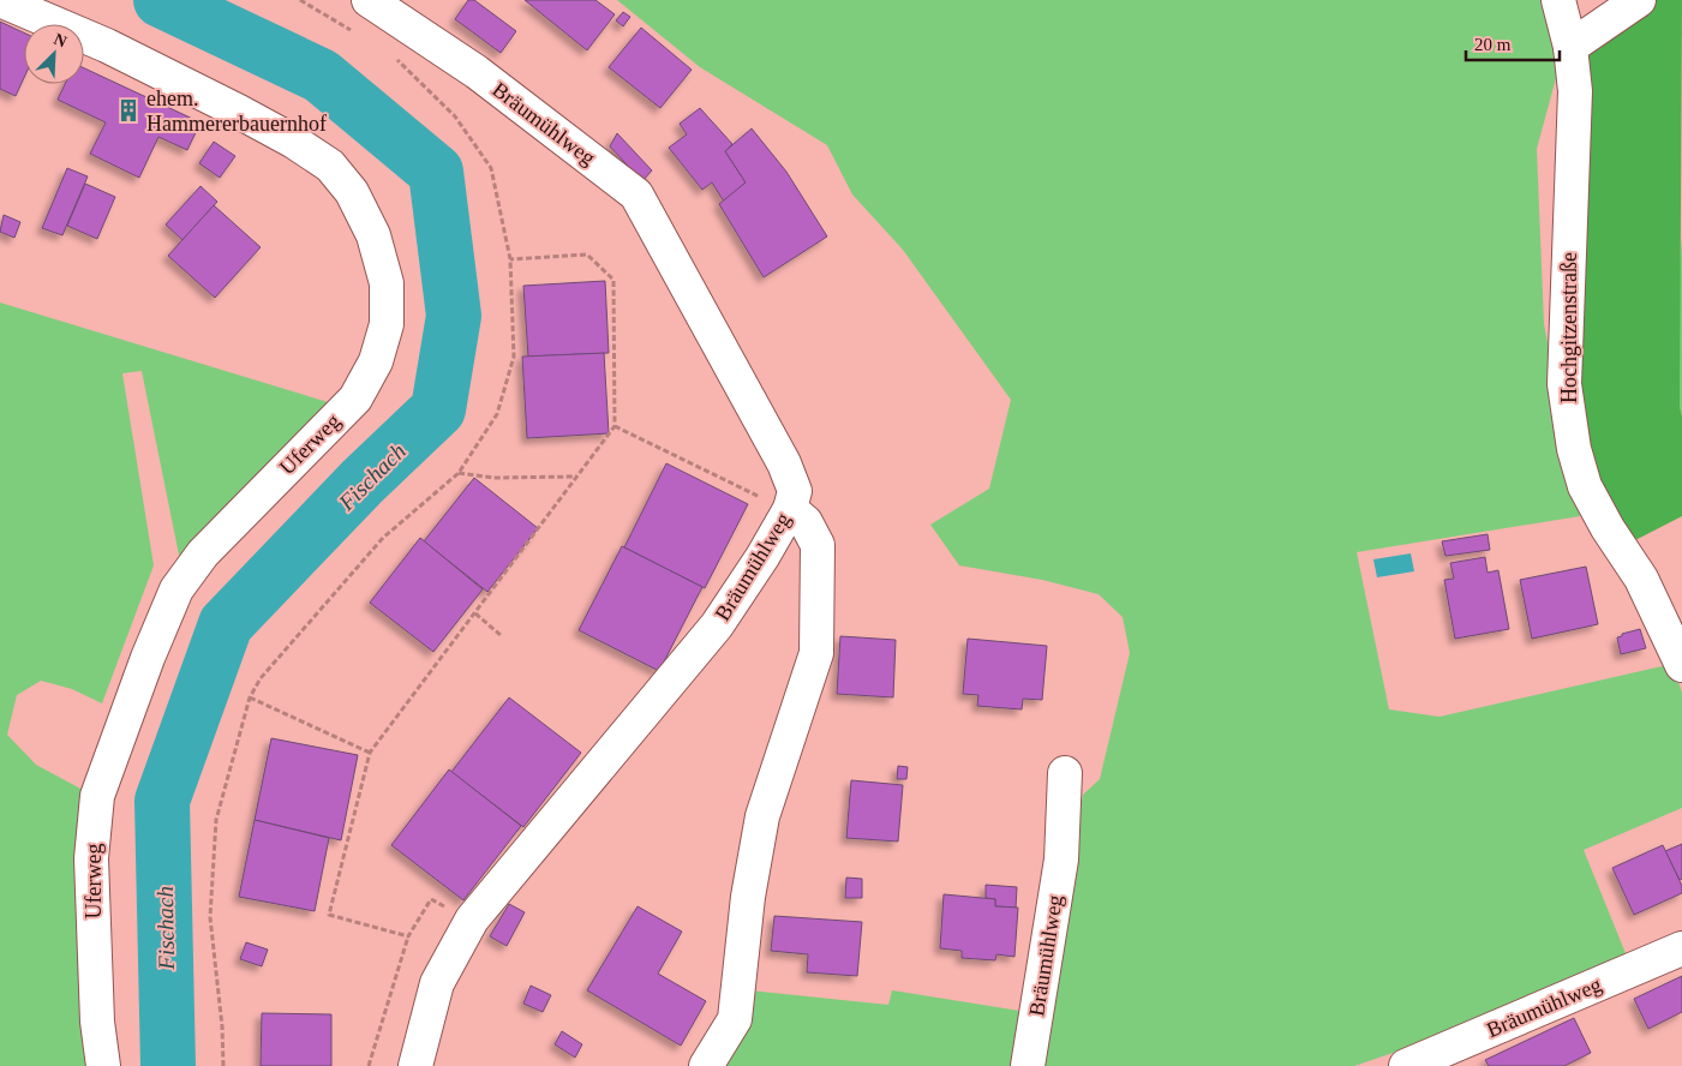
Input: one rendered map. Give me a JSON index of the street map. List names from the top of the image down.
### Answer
{
  "streets": {
    "street": ["Bräumühlweg", "Hochgitzenstraße", "Uferweg"]
  },
  "water": ["Fischach"],
  "places": {
    "building": ["ehem. Hammererbauernhof"]
  },
  "scale_bar": "20 m",
  "north": "top right"
}
